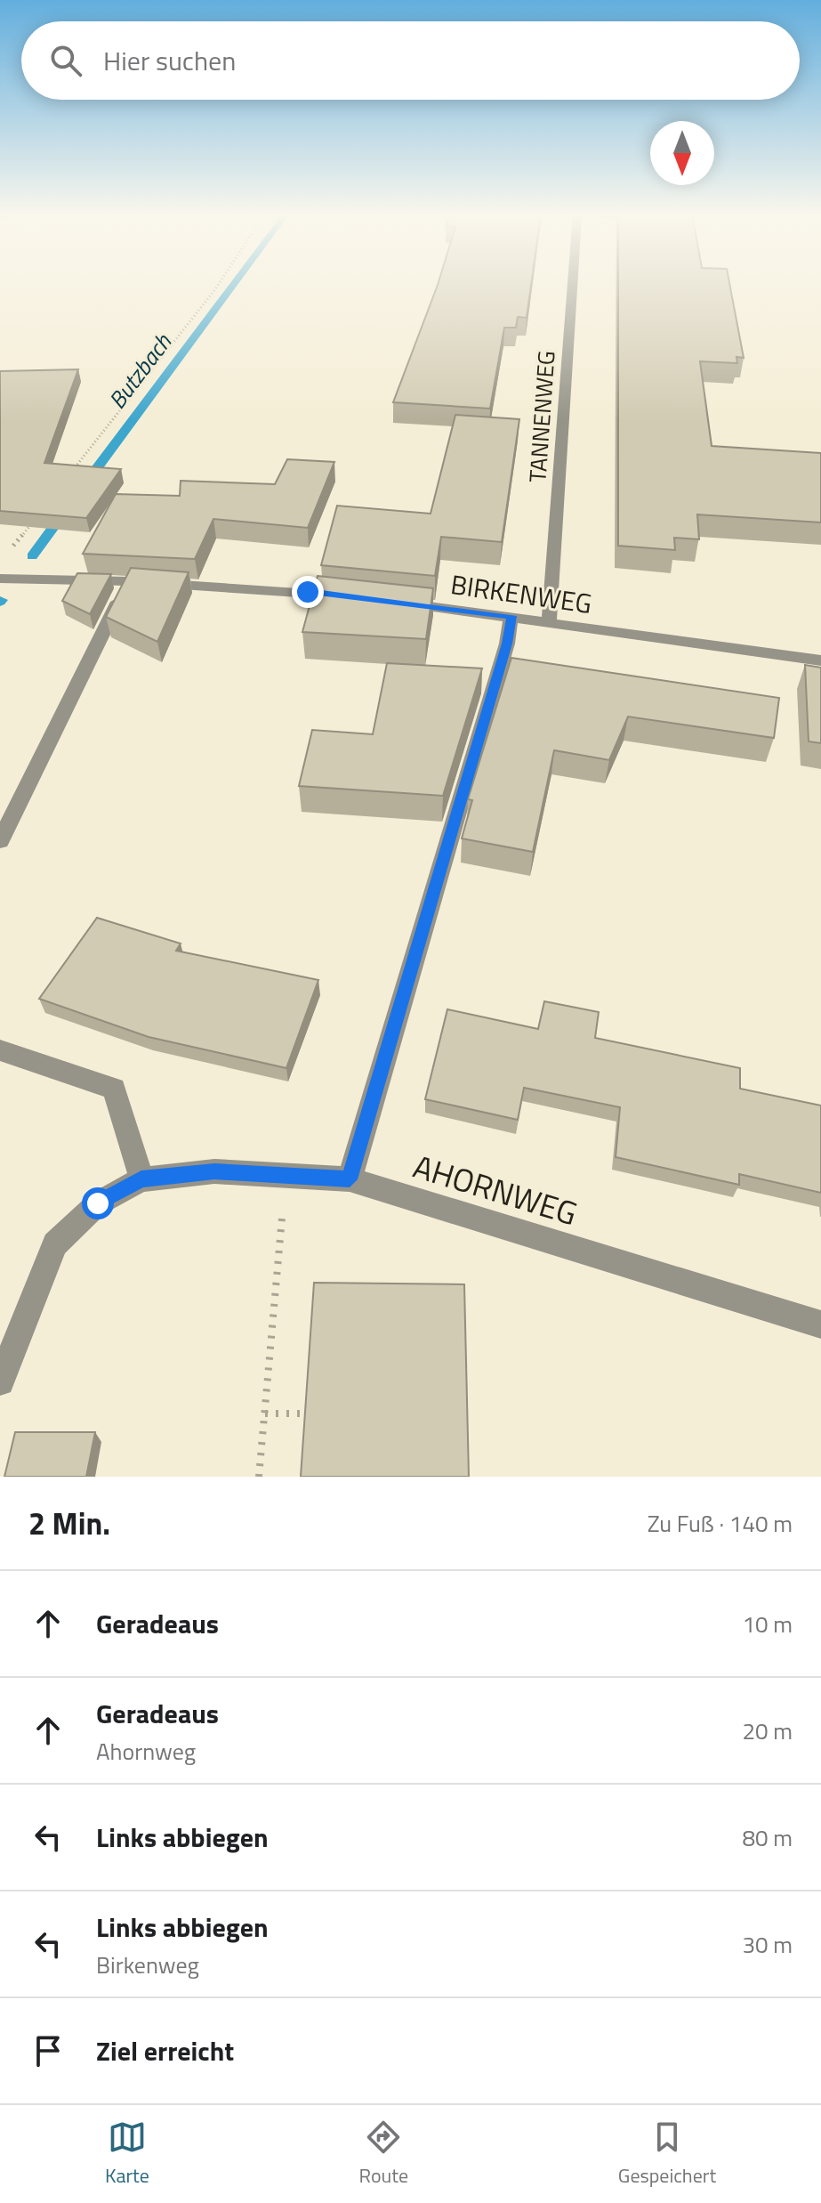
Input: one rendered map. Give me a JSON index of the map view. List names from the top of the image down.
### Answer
{
  "streets": {
    "street": ["TANNENWEG", "BIRKENWEG", "AHORNWEG"]
  },
  "crossings": [
    ["TANNENWEG", "BIRKENWEG"]
  ],
  "water": ["Butzbach"],
  "north": "bottom",
  "page": {
    "search": "Hier suchen",
    "heading": ["2 Min.", "Zu Fuß · 140 m"],
    "list": [
      ["Geradeaus", "10 m"],
      ["Geradeaus", "Ahornweg", "20 m"],
      ["Links abbiegen", "80 m"],
      ["Links abbiegen", "Birkenweg", "30 m"],
      "Ziel erreicht"
    ],
    "nav": ["Karte", "Route", "Gespeichert"]
  }
}
